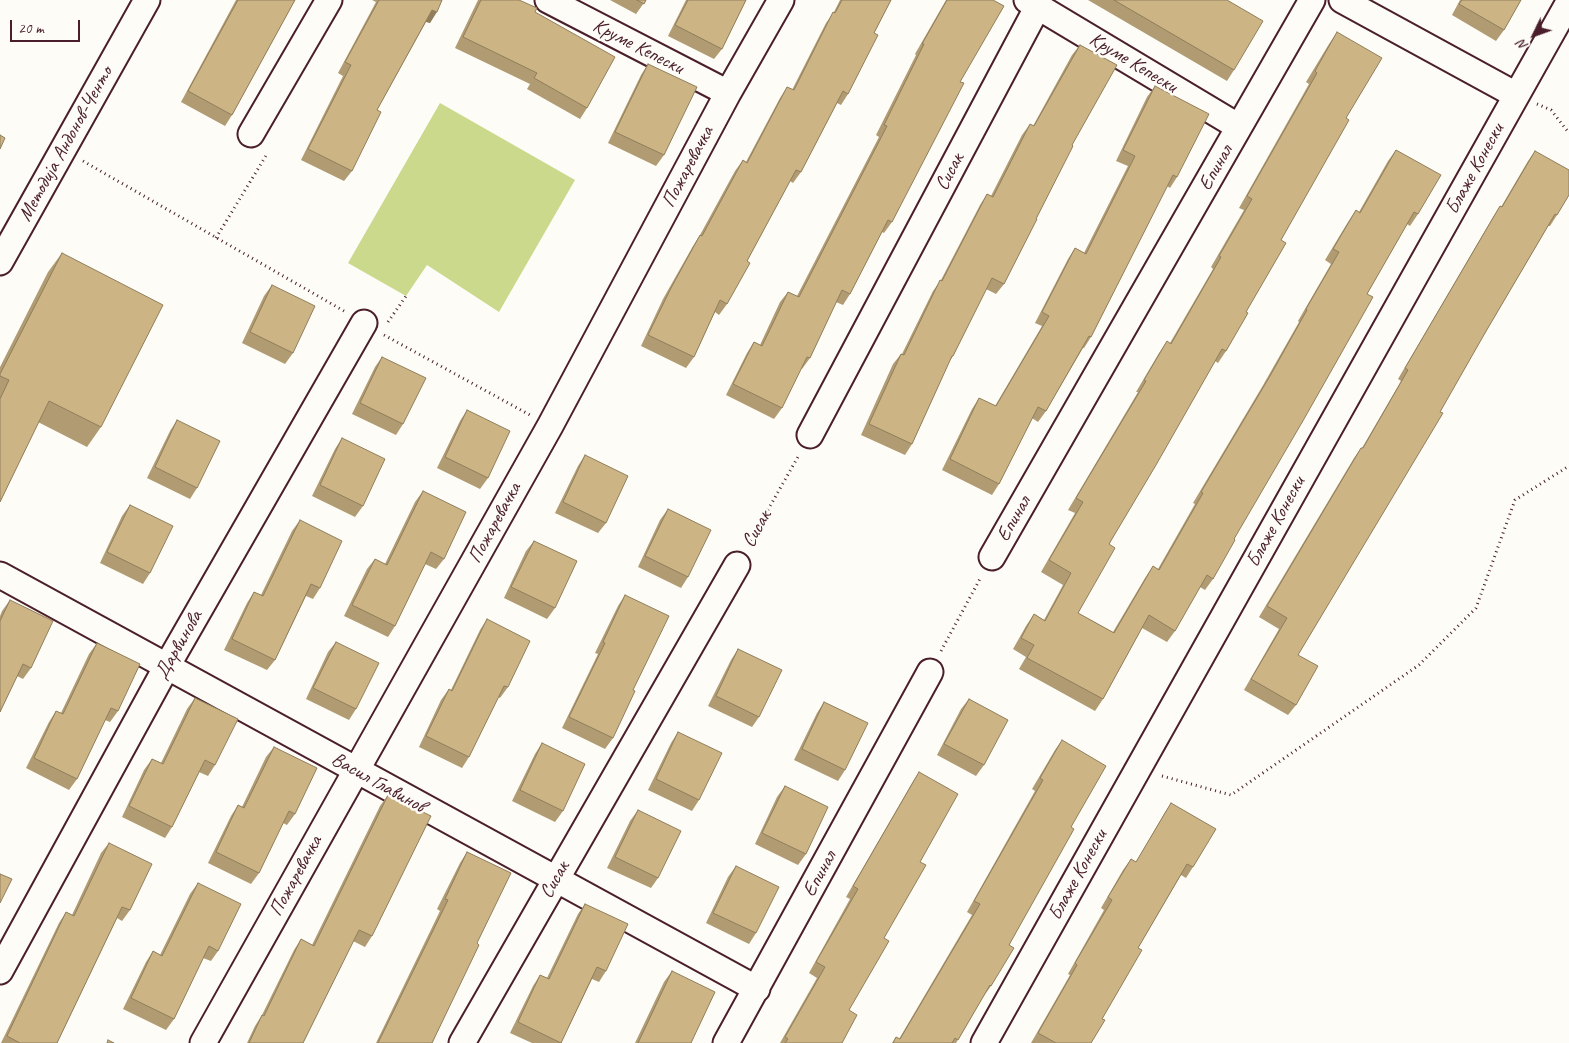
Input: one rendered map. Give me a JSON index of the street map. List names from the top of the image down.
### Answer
{
  "streets": {
    "street": [
      "Круме Кепески",
      "Методија Андонов-Ченто",
      "Пожаревачка",
      "Епинал",
      "Блаже Конески",
      "Сисак",
      "Дарвинова",
      "Васил Главинов"
    ]
  },
  "crossings": [
    ["Круме Кепески", "Пожаревачка"],
    ["Круме Кепески", "Епинал"],
    ["Круме Кепески", "Сисак"],
    ["Пожаревачка", "Васил Главинов"],
    ["Епинал", "Васил Главинов"],
    ["Сисак", "Васил Главинов"],
    ["Дарвинова", "Васил Главинов"]
  ],
  "scale_bar": "20 m",
  "north": "bottom left"
}
